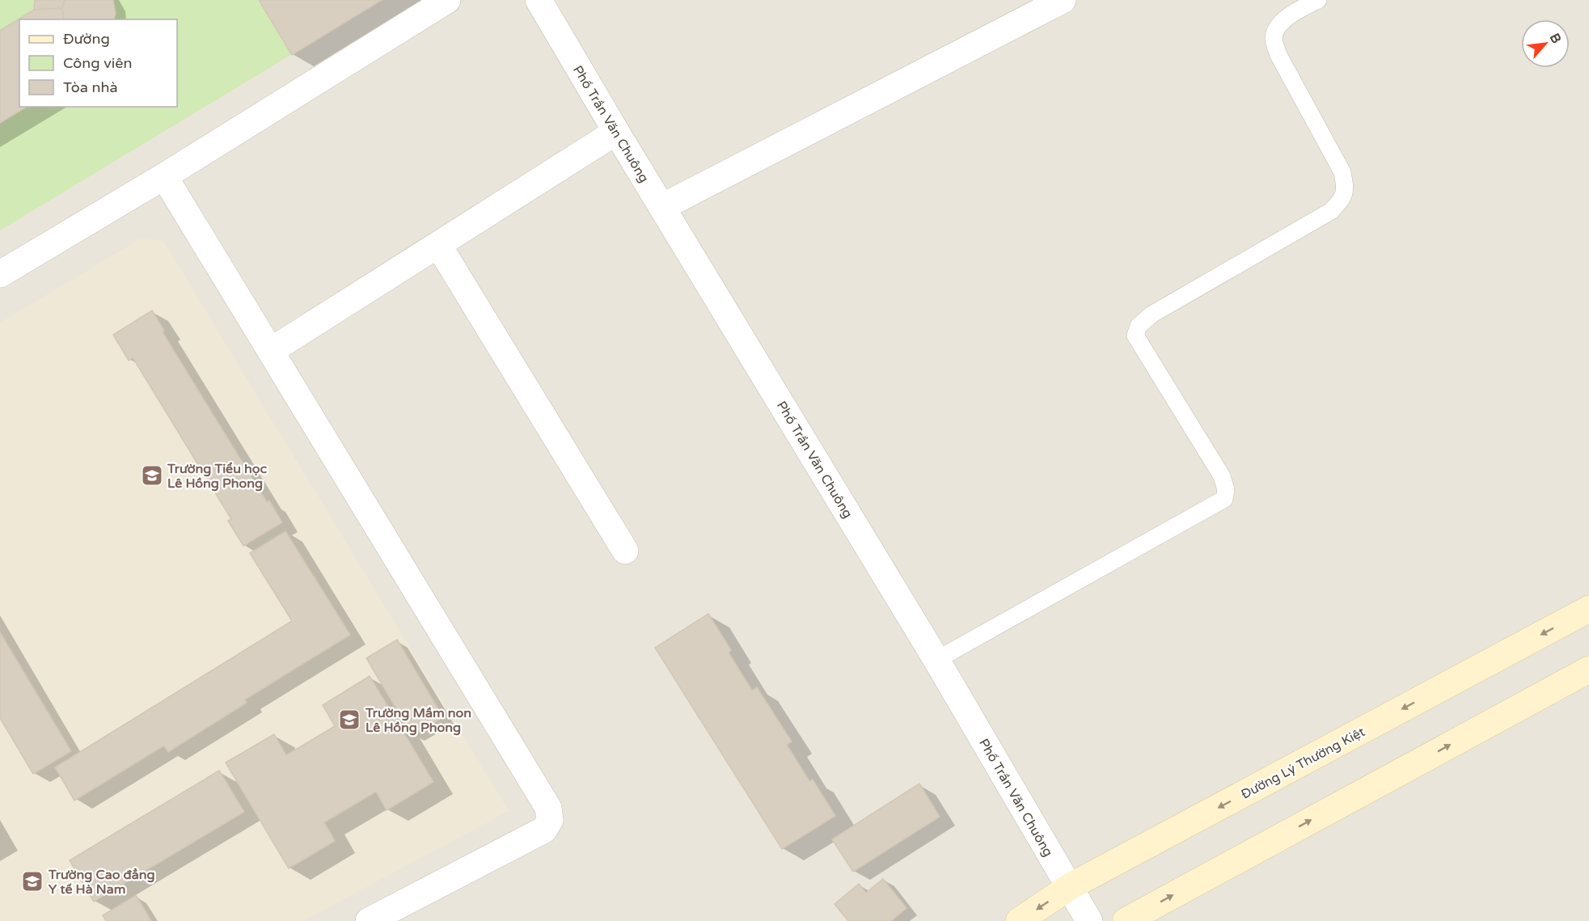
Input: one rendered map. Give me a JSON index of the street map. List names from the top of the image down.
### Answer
{
  "streets": {
    "main road": ["Đường Lý Thường Kiệt"],
    "street": ["Phố Trần Văn Chuông"]
  },
  "crossings": [
    ["Phố Trần Văn Chuông", "Đường Lý Thường Kiệt"]
  ],
  "places": {
    "school or university": ["Trường Tiểu học Lê Hồng Phong", "Trường Mầm non Lê Hồng Phong", "Trường Cao đẳng Y tế Hà Nam"]
  },
  "legend": ["Đường", "Công viên", "Tòa nhà"],
  "north": "top right"
}
